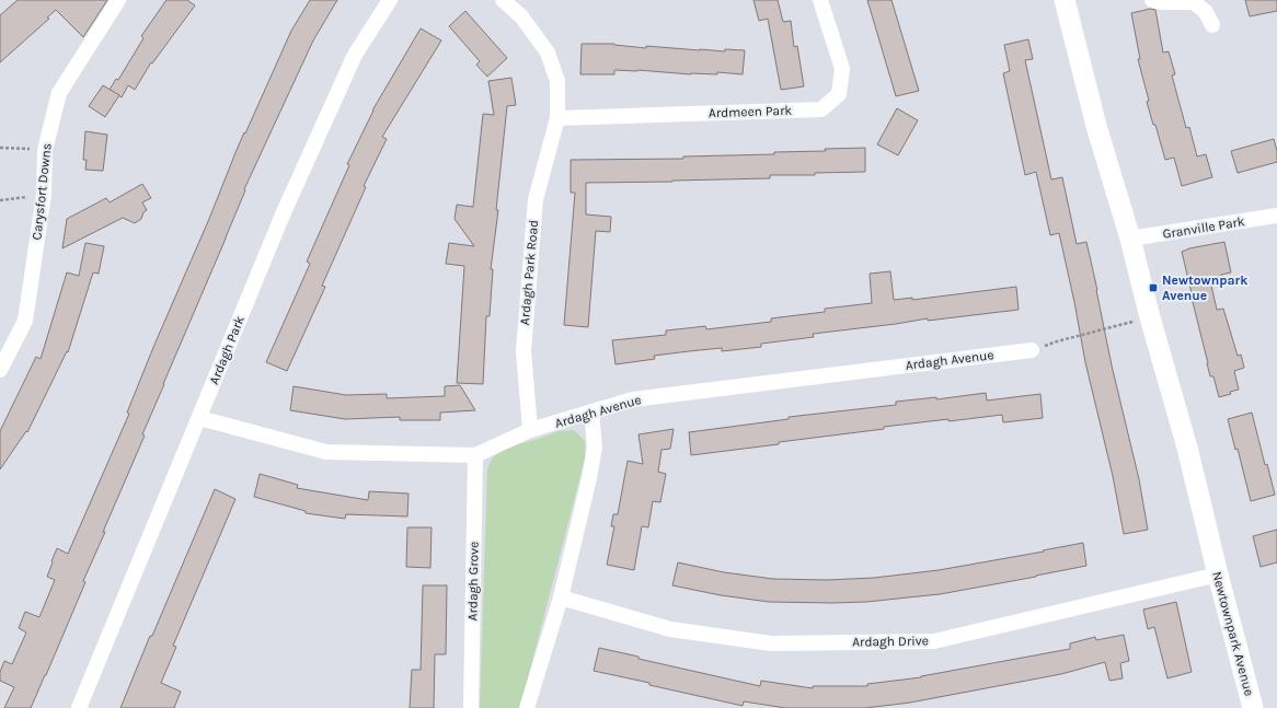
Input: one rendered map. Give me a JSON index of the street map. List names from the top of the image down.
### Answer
{
  "streets": {
    "main road": ["Newtownpark Avenue"],
    "street": [
      "Ardmeen Park",
      "Carysfort Downs",
      "Granville Park",
      "Ardagh Park Road",
      "Ardagh Park",
      "Ardagh Avenue",
      "Ardagh Grove",
      "Ardagh Drive"
    ]
  },
  "crossings": [
    ["Ardmeen Park", "Ardagh Park Road"],
    ["Granville Park", "Newtownpark Avenue"],
    ["Ardagh Park Road", "Ardagh Avenue"],
    ["Ardagh Park", "Ardagh Avenue"],
    ["Ardagh Avenue", "Ardagh Grove"],
    ["Newtownpark Avenue", "Ardagh Drive"]
  ],
  "places": {
    "transit": ["Newtownpark Avenue"]
  }
}
